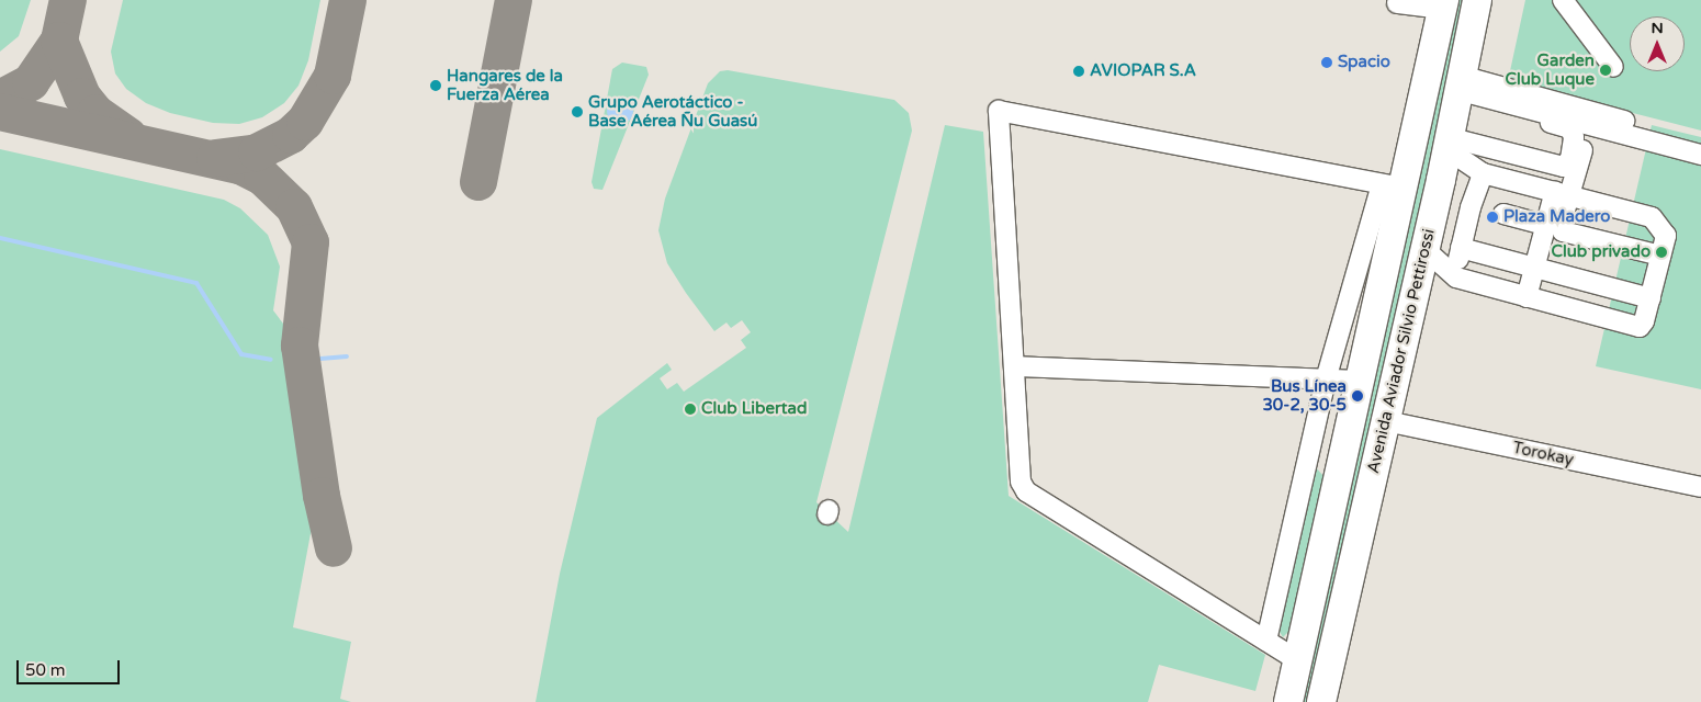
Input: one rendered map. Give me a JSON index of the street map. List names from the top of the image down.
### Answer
{
  "streets": {
    "highway": ["Avenida Aviador Silvio Pettirossi"],
    "street": ["Torokay"]
  },
  "crossings": [
    ["Avenida Aviador Silvio Pettirossi", "Torokay"]
  ],
  "places": [
    "Spacio",
    "Garden Club Luque",
    "AVIOPAR S.A",
    "Hangares de la Fuerza Aérea",
    "Grupo Aerotáctico - Base Aérea Ñu Guasú",
    "Plaza Madero",
    "Club privado",
    "Bus Línea 30-2, 30-5",
    "Club Libertad"
  ],
  "scale_bar": "50 m",
  "north": "top"
}
